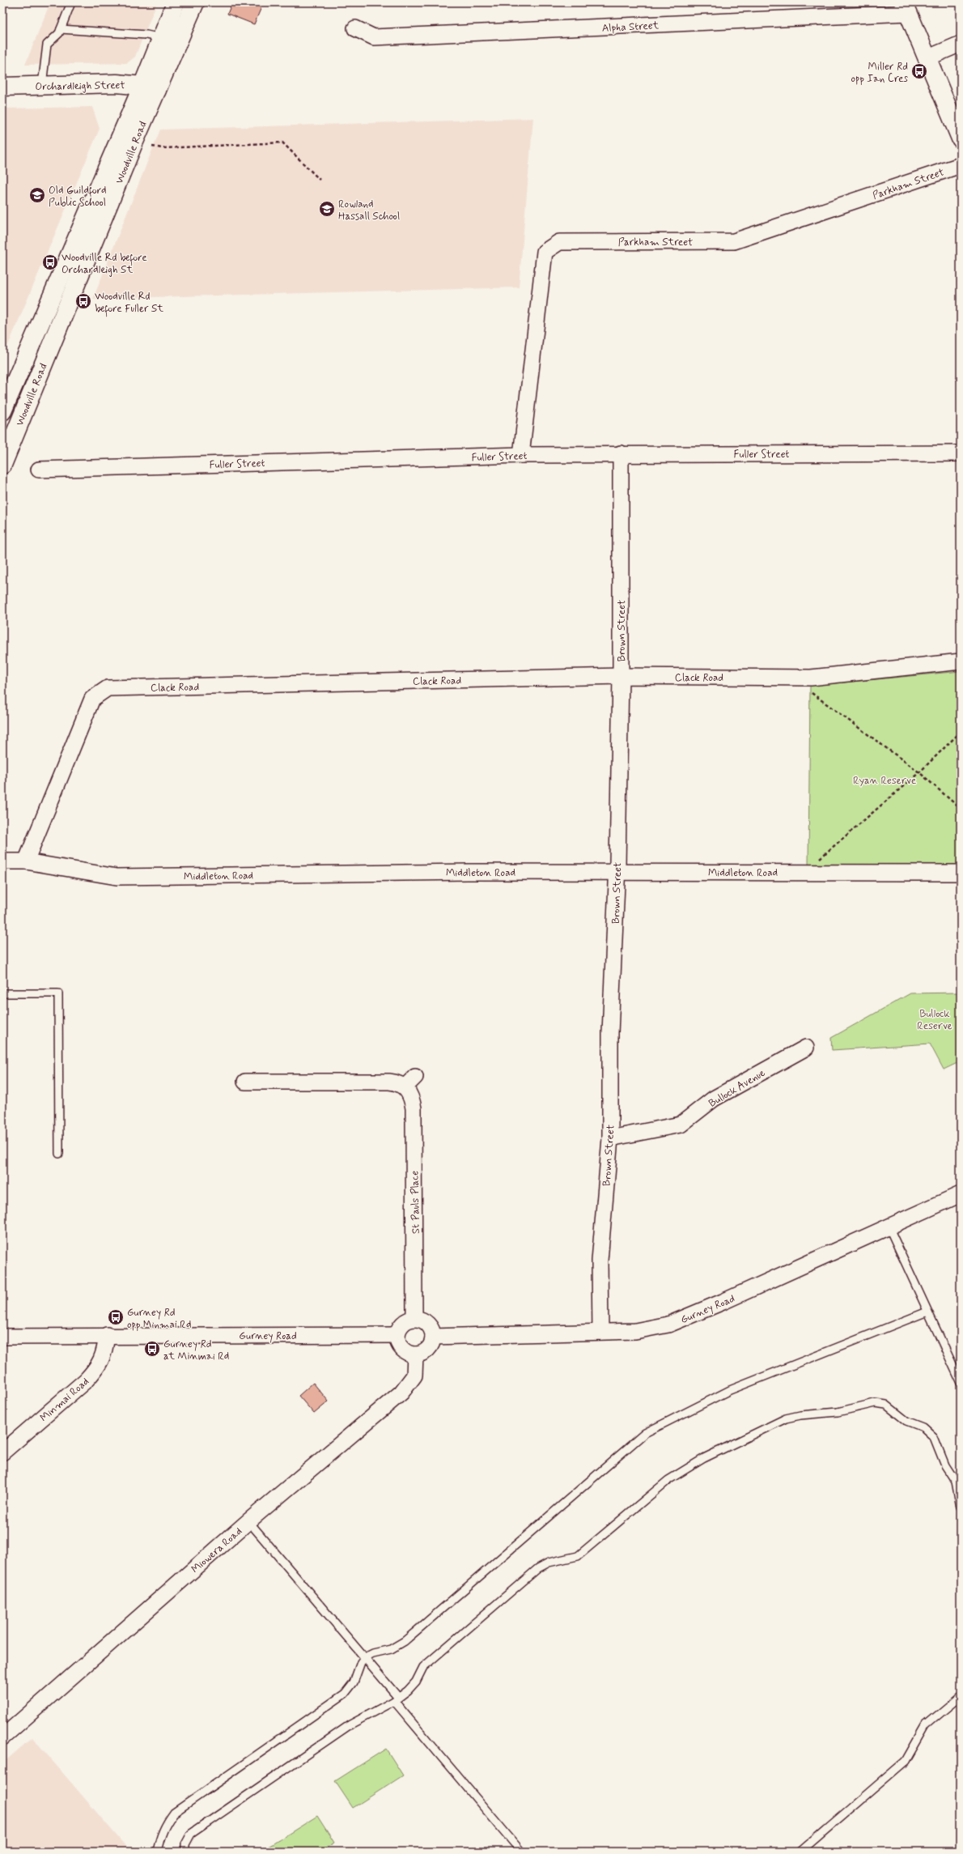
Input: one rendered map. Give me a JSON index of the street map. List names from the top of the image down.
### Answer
{
  "streets": {
    "main road": ["Orchardleigh Street", "Woodville Road"],
    "street": [
      "Alpha Street",
      "Parkham Street",
      "Fuller Street",
      "Brown Street",
      "Clack Road",
      "Middleton Road",
      "Bullock Avenue",
      "St Pauls Place",
      "Gurney Road",
      "Minmai Road",
      "Miowera Road"
    ]
  },
  "crossings": [
    ["Orchardleigh Street", "Woodville Road"],
    ["Parkham Street", "Fuller Street"],
    ["Fuller Street", "Brown Street"],
    ["Brown Street", "Clack Road"],
    ["Brown Street", "Middleton Road"],
    ["Brown Street", "Bullock Avenue"],
    ["Brown Street", "Gurney Road"],
    ["Clack Road", "Middleton Road"],
    ["St Pauls Place", "Gurney Road"],
    ["St Pauls Place", "Miowera Road"],
    ["Gurney Road", "Minmai Road"],
    ["Gurney Road", "Miowera Road"]
  ],
  "parks": ["Ryan Reserve", "Bullock Reserve"],
  "places": {
    "bus stop": [
      "Miller Rd opp Ian Cres",
      "Woodville Rd before Orchardleigh St",
      "Woodville Rd before Fuller St",
      "Gurney Rd opp Minmai Rd",
      "Gurney Rd at Minmai Rd"
    ],
    "school or university": ["Old Guildford Public School", "Rowland Hassall School"]
  }
}
